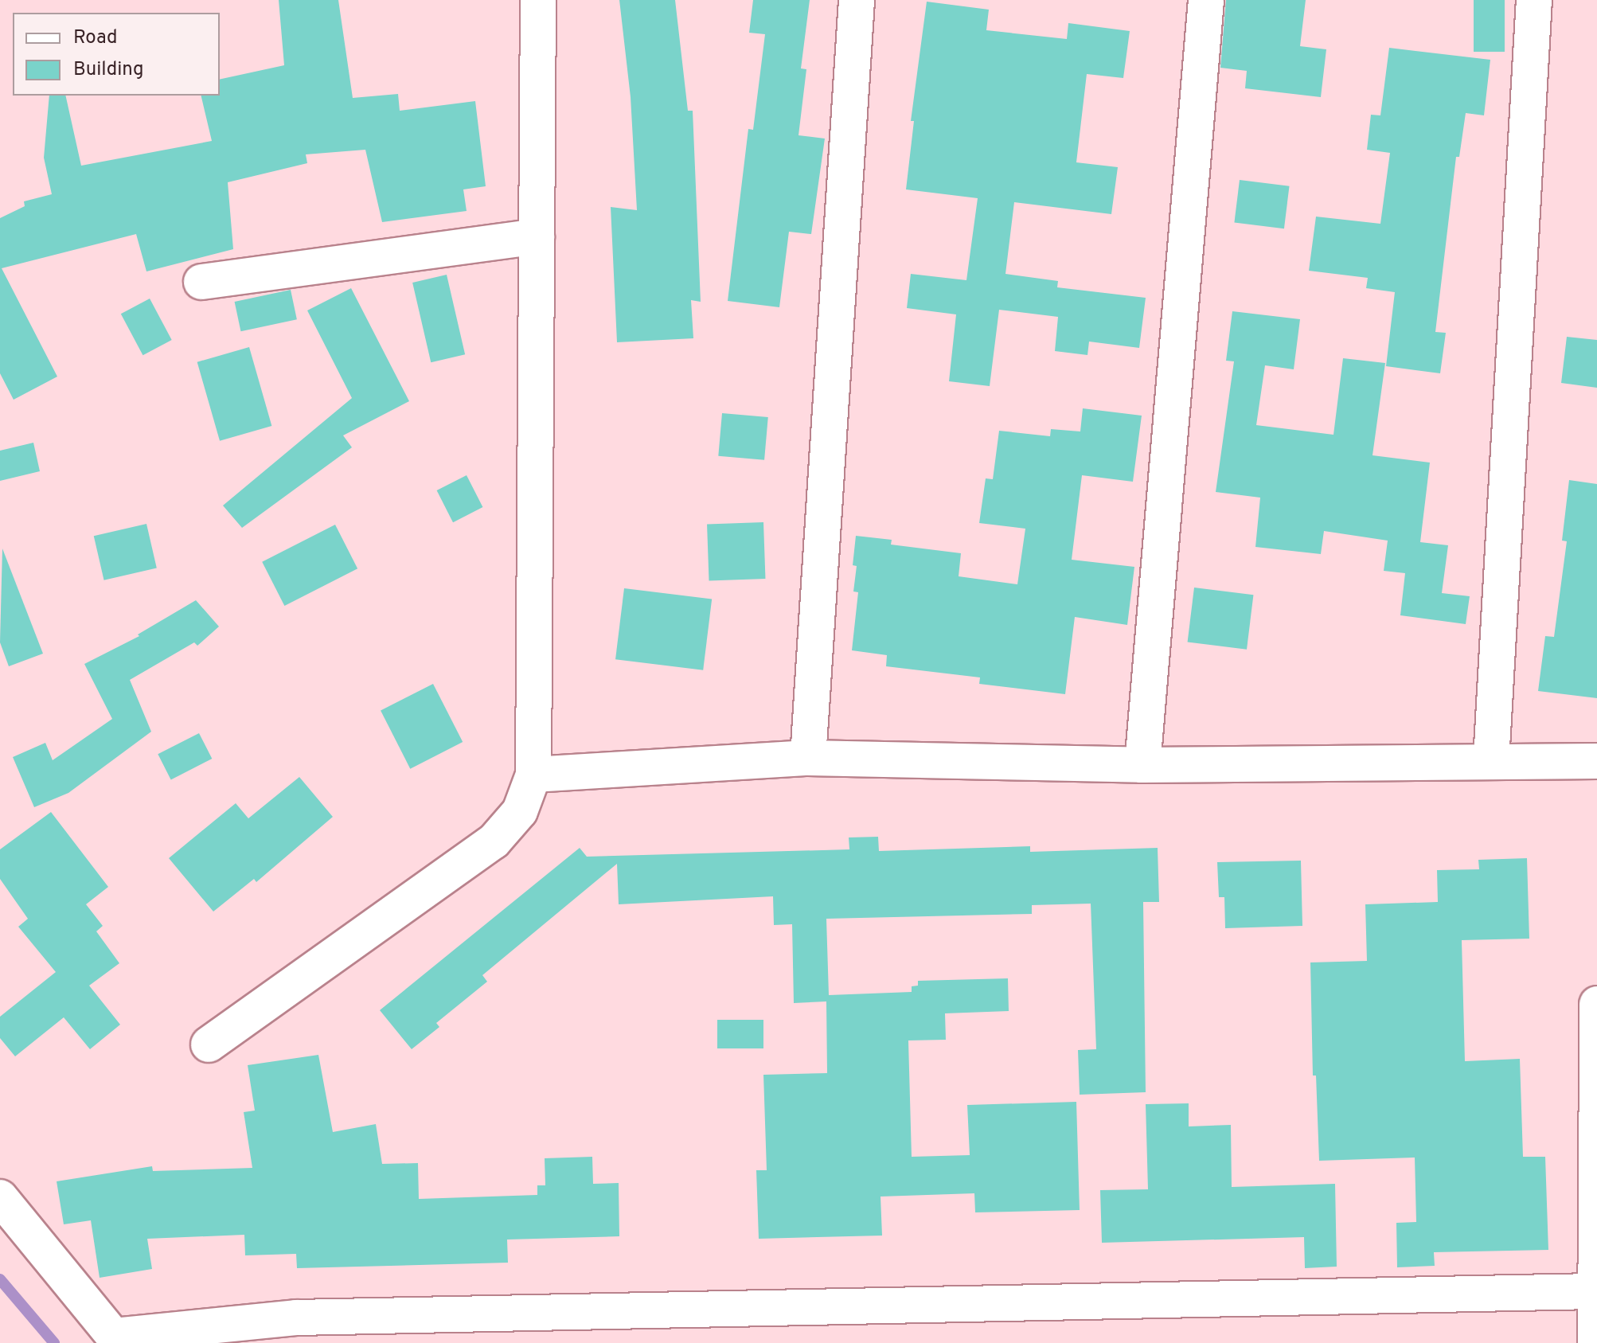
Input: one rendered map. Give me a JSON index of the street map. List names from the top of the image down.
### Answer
{
  "legend": ["Road", "Building"]
}
